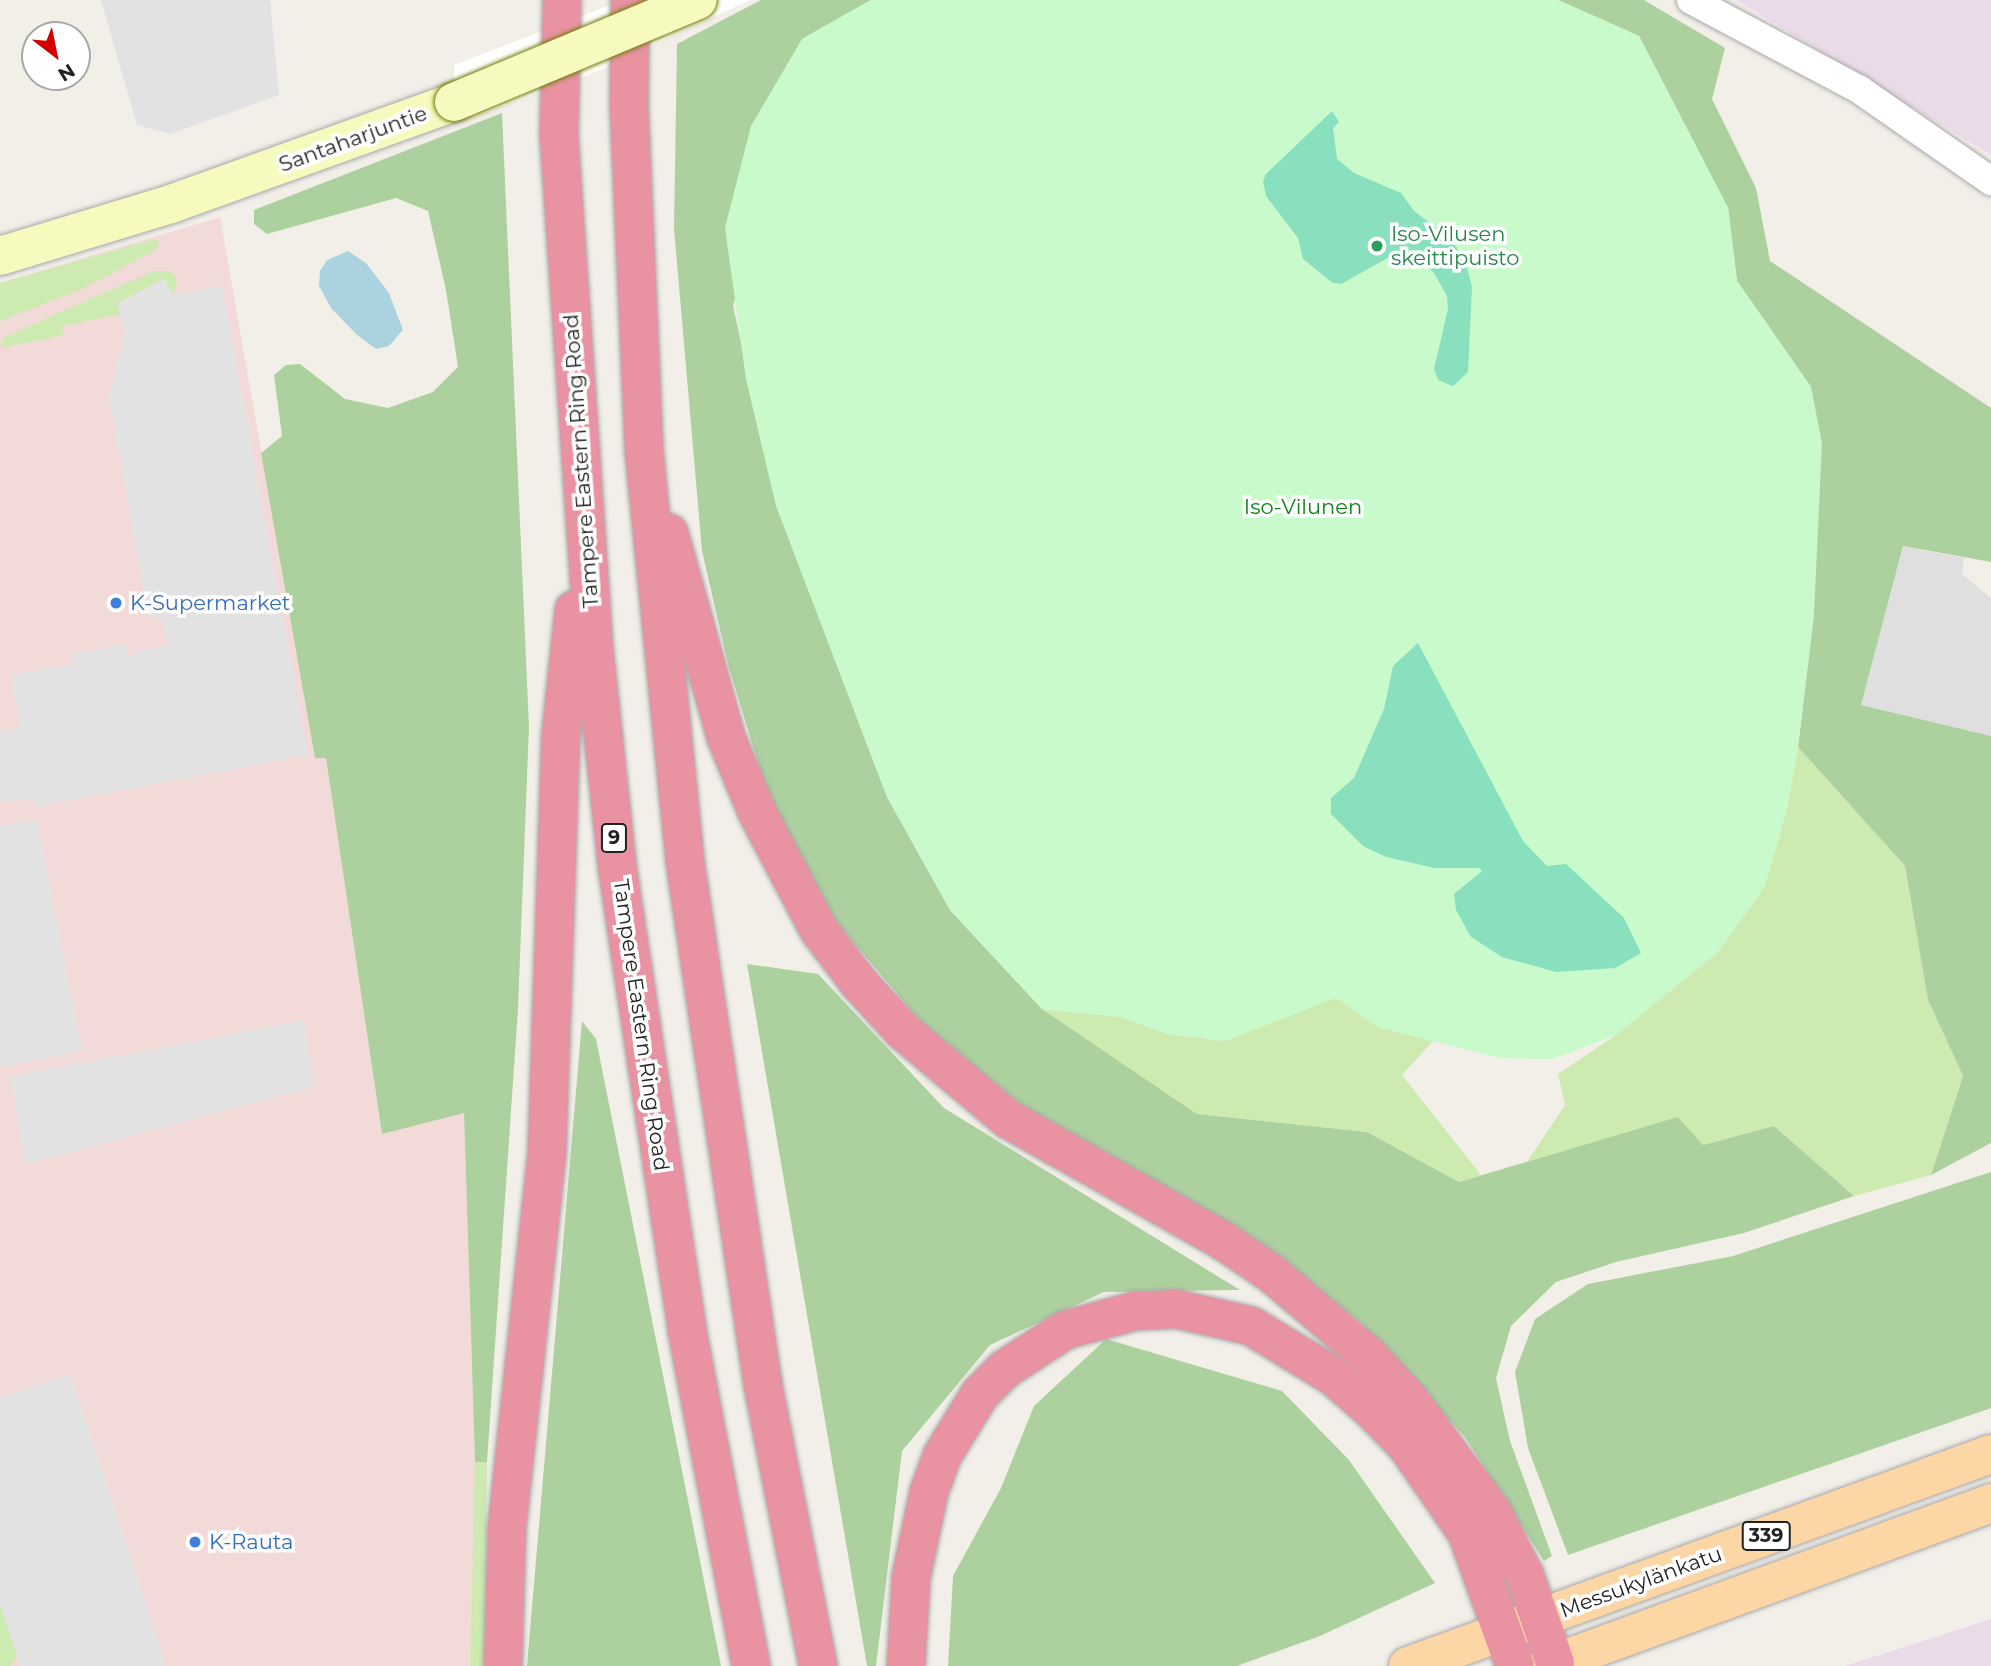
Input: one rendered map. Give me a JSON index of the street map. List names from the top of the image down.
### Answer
{
  "streets": {
    "highway": ["Tampere Eastern Ring Road", "9"],
    "main road": ["Santaharjuntie", "339", "Messukylänkatu"]
  },
  "parks": ["Iso-Vilunen"],
  "places": ["Iso-Vilusen skeittipuisto", "K-Supermarket", "K-Rauta"],
  "north": "bottom right"
}
